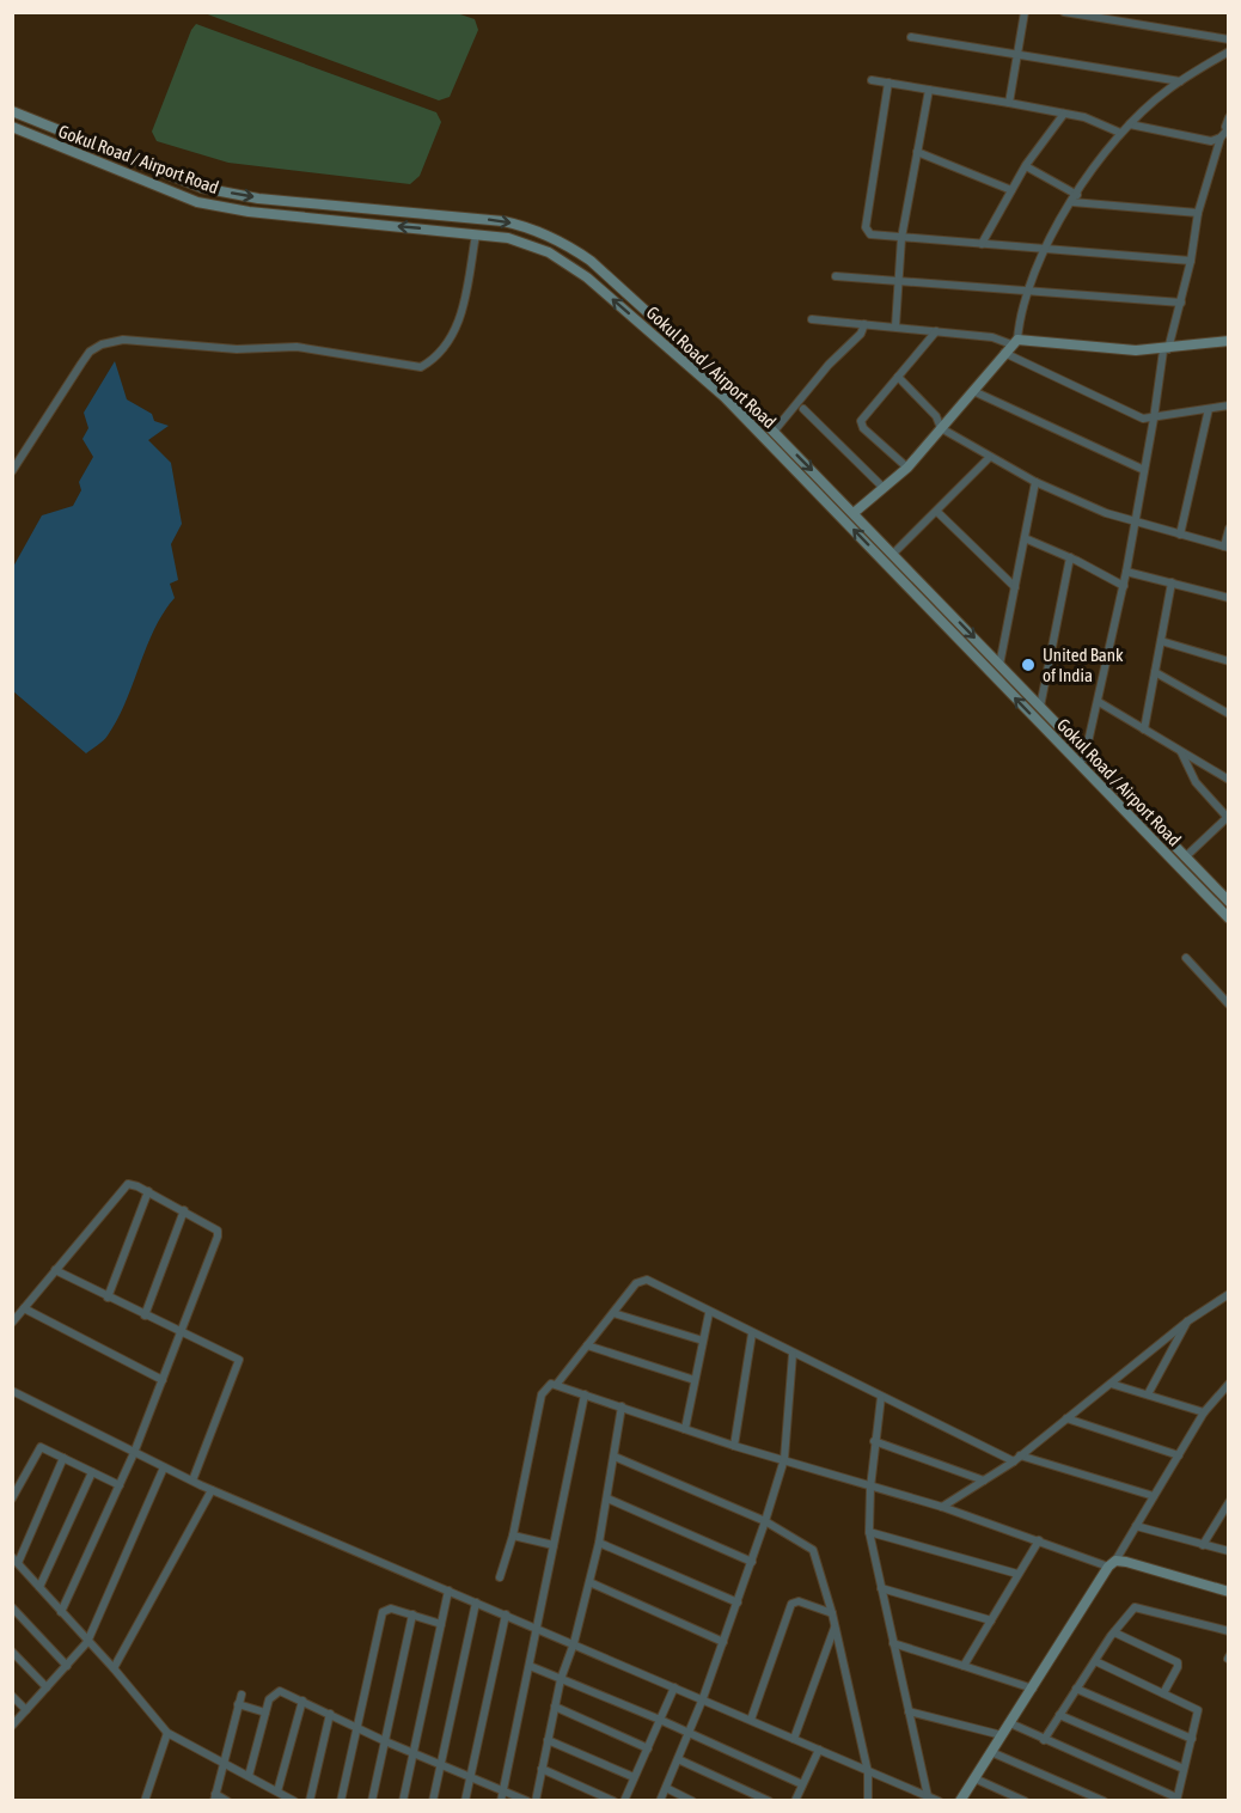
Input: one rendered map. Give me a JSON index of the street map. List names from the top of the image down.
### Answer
{
  "streets": {
    "main road": ["Gokul Road / Airport Road"]
  },
  "places": ["United Bank of India"]
}
